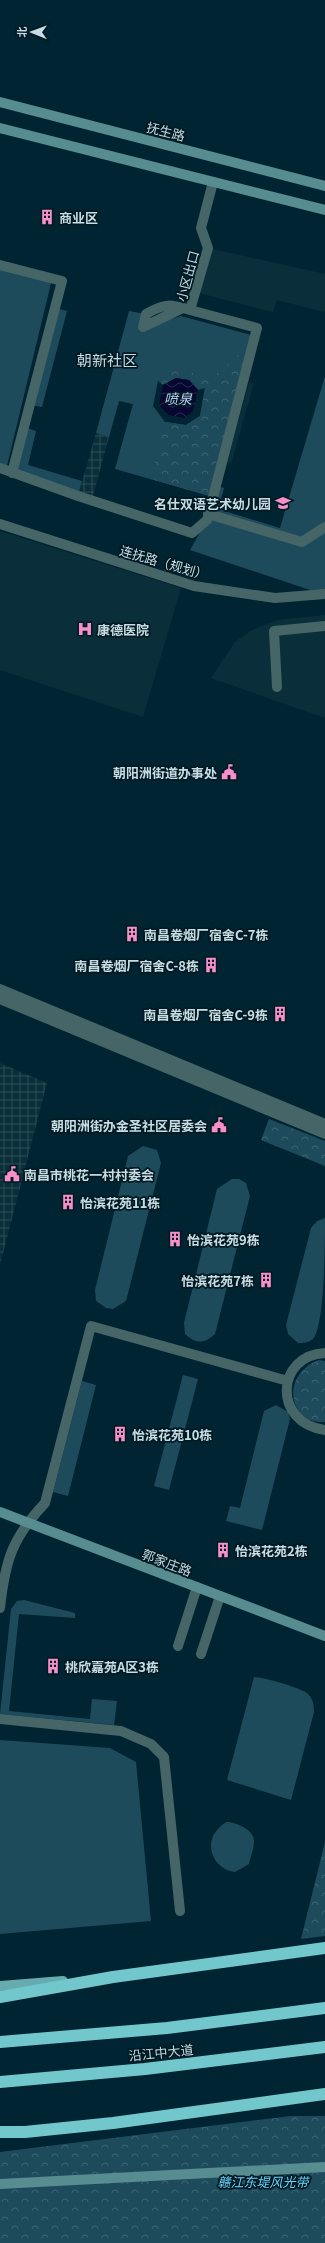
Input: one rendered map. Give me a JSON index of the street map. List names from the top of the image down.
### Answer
{
  "streets": {
    "highway": ["沿江中大道"],
    "street": [
      "抚生路",
      "小区出口",
      "连抚路（规划）",
      "郭家庄路"
    ]
  },
  "districts": ["朝新社区"],
  "water": ["喷泉"],
  "parks": ["赣江东堤风光带"],
  "places": {
    "building": [
      "商业区",
      "南昌卷烟厂宿舍C-7栋",
      "南昌卷烟厂宿舍C-8栋",
      "南昌卷烟厂宿舍C-9栋",
      "怡滨花苑11栋",
      "怡滨花苑9栋",
      "怡滨花苑7栋",
      "怡滨花苑10栋",
      "怡滨花苑2栋",
      "桃欣嘉苑A区3栋"
    ],
    "school or university": ["名仕双语艺术幼儿园"],
    "hospital": ["康德医院"],
    "public building": ["朝阳洲街道办事处", "朝阳洲街办金圣社区居委会", "南昌市桃花一村村委会"]
  },
  "north": "left"
}
